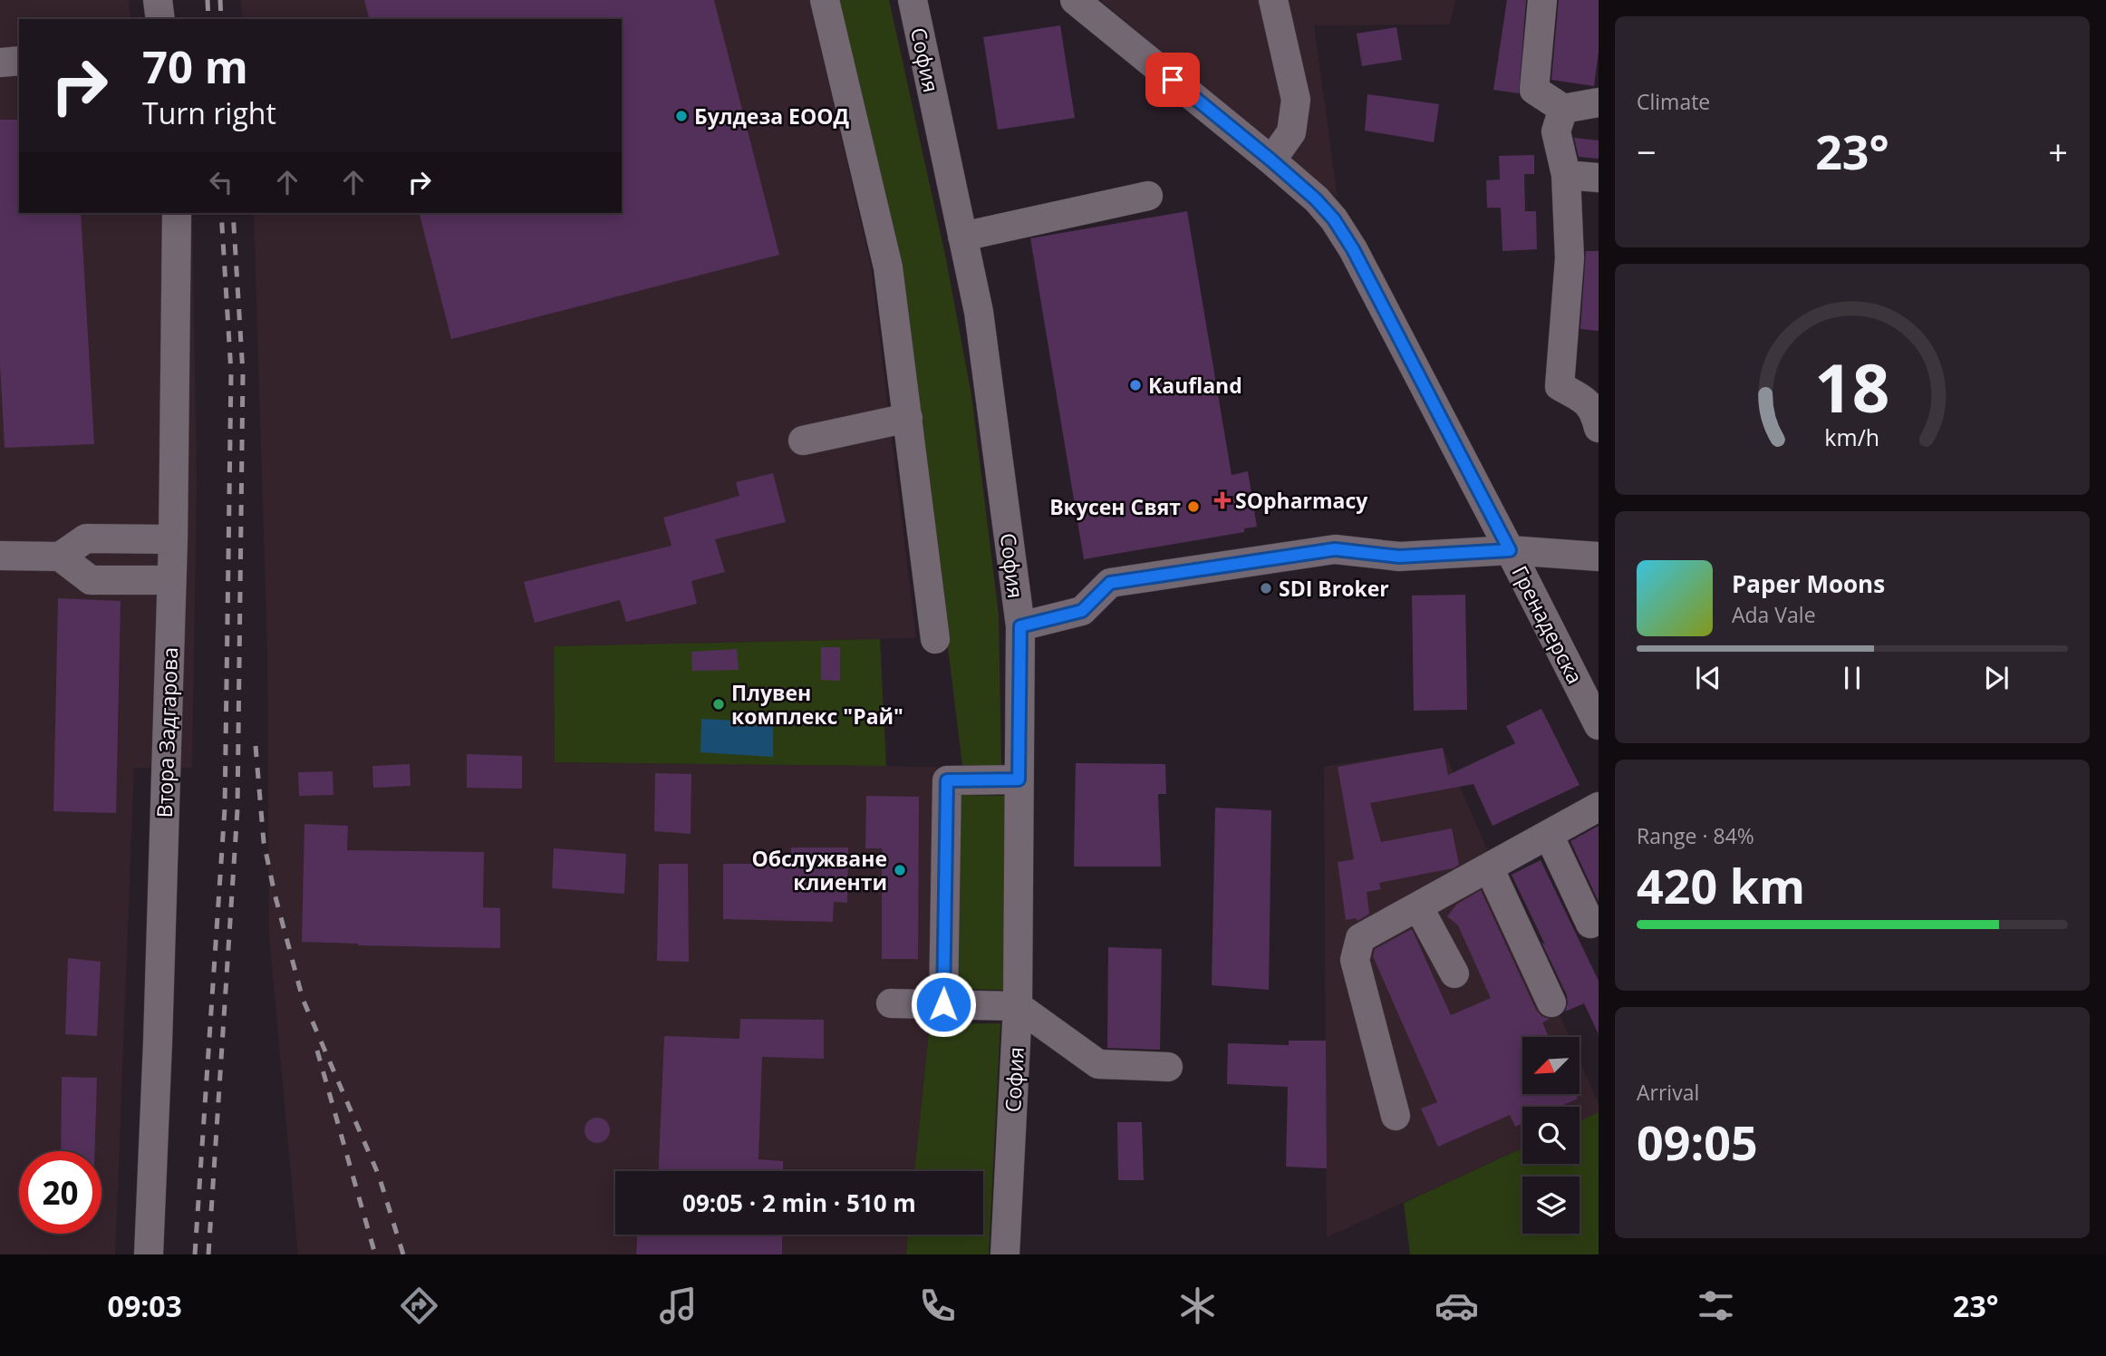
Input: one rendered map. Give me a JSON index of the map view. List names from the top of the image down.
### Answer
{
  "streets": {
    "street": ["София", "Гренадерска", "Втора Задгарова"]
  },
  "places": {
    "other": [
      "Булдеза ЕООД",
      "Kaufland",
      "Вкусен Свят",
      "SDI Broker",
      "Плувен комплекс \"Рай\"",
      "Обслужване клиенти"
    ],
    "health": ["SOpharmacy"]
  },
  "north": "bottom left",
  "page": {
    "tile": [
      "Climate",
      ["Range · 84%", "420 km"],
      ["Arrival", "09:05"]
    ],
    "turn": ["70 m", "Turn right"],
    "heat": ["−", "23°", "+"],
    "song": ["Paper Moons", "Ada Vale"],
    "limit": "20",
    "trip": "09:05 · 2 min · 510 m",
    "tabs": ["09:03", "23°"],
    "gauge": ["18", "km/h"]
  }
}
